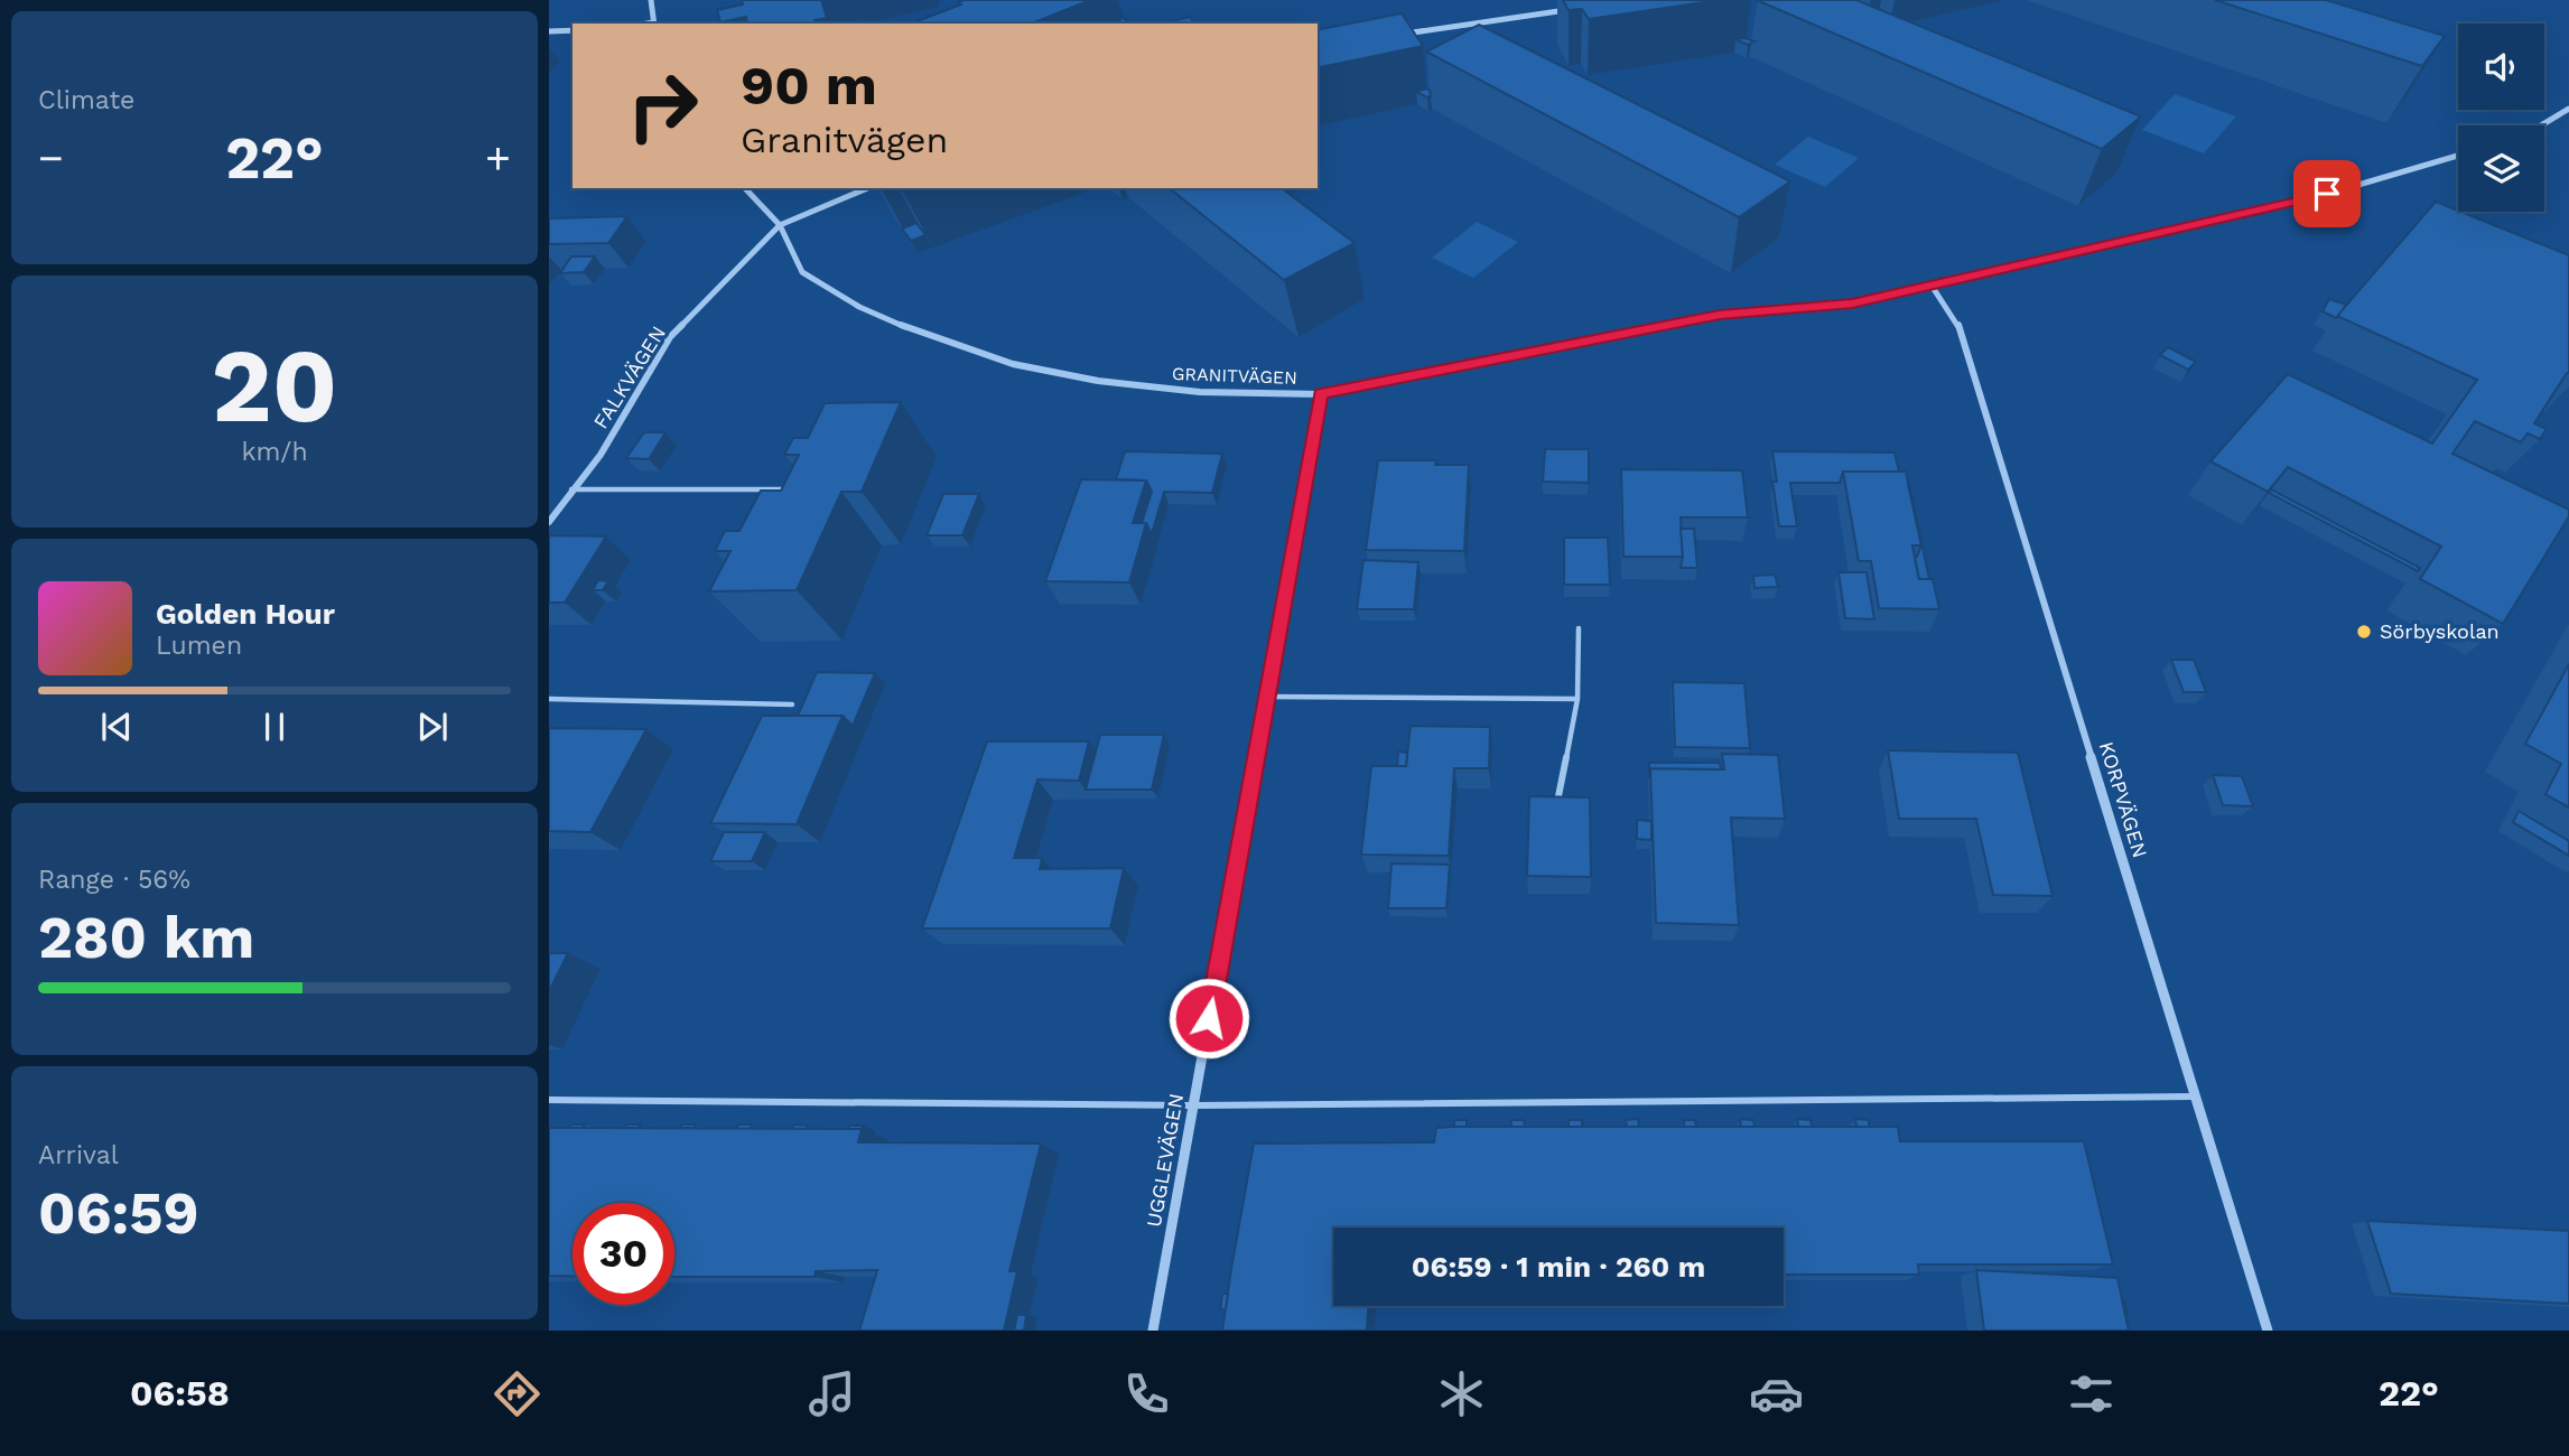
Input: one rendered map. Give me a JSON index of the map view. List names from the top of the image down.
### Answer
{
  "streets": {
    "street": [
      "GRANITVÄGEN",
      "FALKVÄGEN",
      "KORPVÄGEN",
      "UGGLEVÄGEN"
    ]
  },
  "crossings": [
    ["GRANITVÄGEN", "FALKVÄGEN"],
    ["GRANITVÄGEN", "KORPVÄGEN"],
    ["GRANITVÄGEN", "UGGLEVÄGEN"]
  ],
  "places": ["Sörbyskolan"],
  "page": {
    "tile": [
      "Climate",
      ["20", "km/h"],
      ["Range · 56%", "280 km"],
      ["Arrival", "06:59"]
    ],
    "turn": ["90 m", "Granitvägen"],
    "heat": ["−", "22°", "+"],
    "song": ["Golden Hour", "Lumen"],
    "limit": "30",
    "trip": "06:59 · 1 min · 260 m",
    "tabs": ["06:58", "22°"]
  }
}
